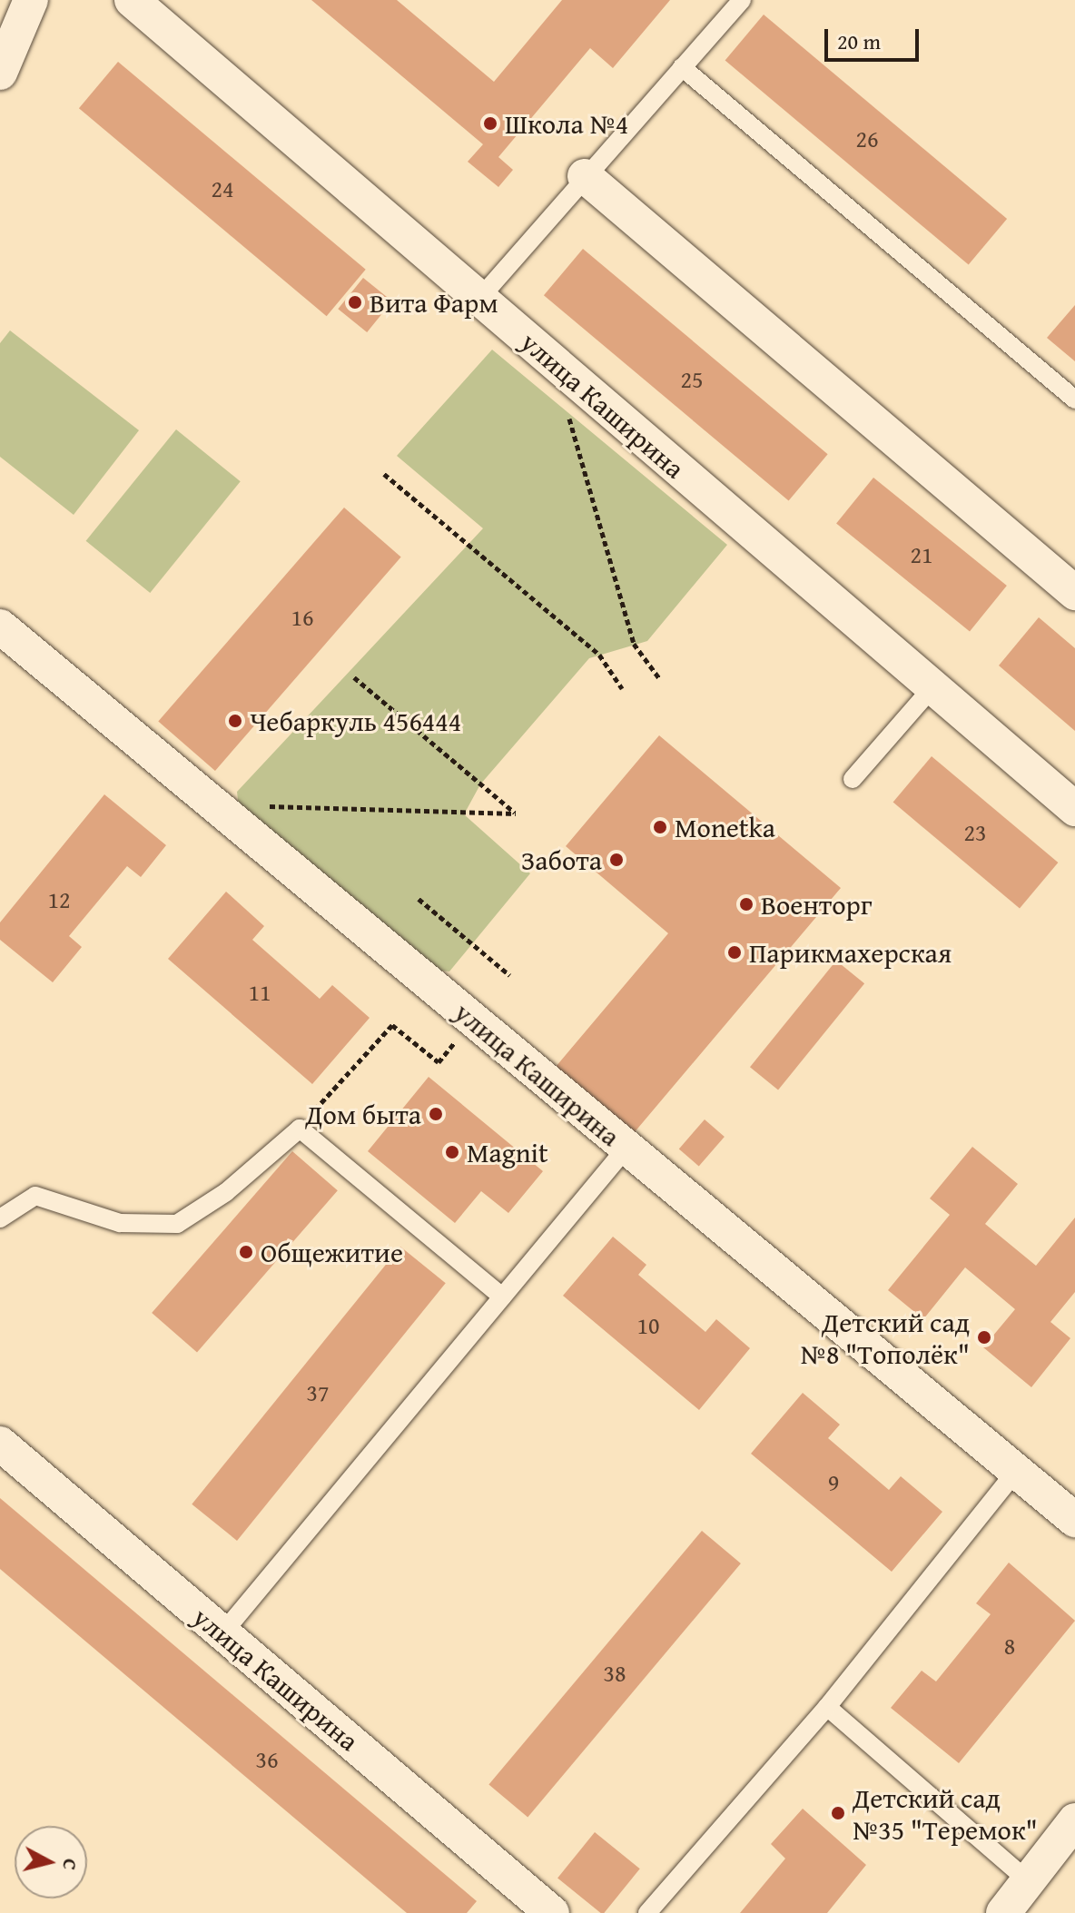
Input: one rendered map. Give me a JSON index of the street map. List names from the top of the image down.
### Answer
{
  "streets": {
    "street": ["улица Каширина"]
  },
  "places": [
    "Школа №4",
    "Вита Фарм",
    "Чебаpкуль 456444",
    "Monetka",
    "Забота",
    "Военторг",
    "Парикмахерская",
    "Дом быта",
    "Magnit",
    "Общежитие",
    "Детский сад №8 \"Тополёк\"",
    "Детский сад №35 \"Теремок\""
  ],
  "house_numbers": [
    "26",
    "24",
    "25",
    "21",
    "16",
    "23",
    "12",
    "11",
    "10",
    "37",
    "9",
    "8",
    "38",
    "36"
  ],
  "scale_bar": "20 m",
  "north": "right"
}
